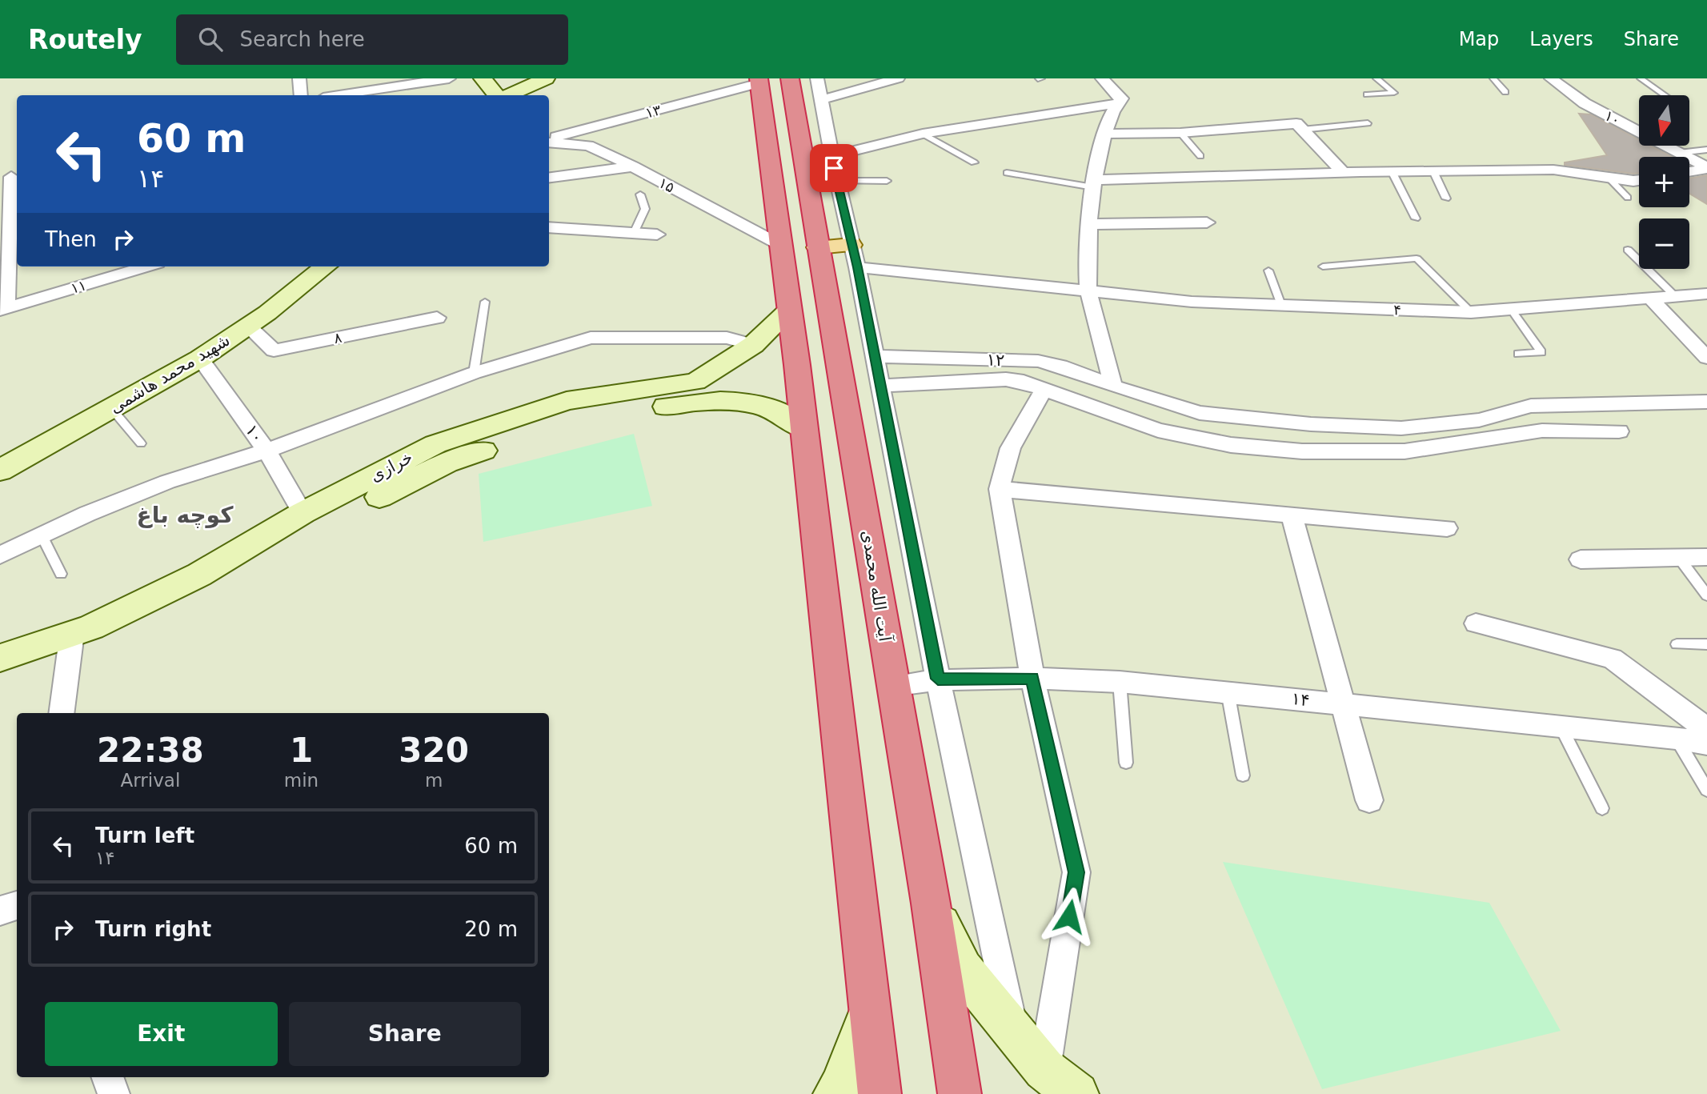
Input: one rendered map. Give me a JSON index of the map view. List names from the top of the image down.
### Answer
{
  "streets": {
    "highway": ["آیت الله محمدی"],
    "street": [
      "۱۳",
      "۱۰",
      "۱۵",
      "۱۱",
      "۴",
      "۸",
      "۱۲",
      "شهید محمد هاشمی",
      "خرازی",
      "۱۴"
    ]
  },
  "crossings": [
    ["۱۰", "شهید محمد هاشمی"],
    ["۱۰", "خرازی"],
    ["۸", "شهید محمد هاشمی"],
    ["آیت الله محمدی", "۱۴"]
  ],
  "districts": ["کوچه باغ"],
  "north": "bottom",
  "page": {
    "header": "Routely",
    "search": "Search here",
    "nav": ["Map", "Layers", "Share"],
    "map_buttons": ["+", "−"],
    "turn": ["60 m", "۱۴"],
    "then": "Then",
    "eta": [
      "22:38",
      "Arrival",
      "1",
      "min",
      "320",
      "m"
    ],
    "list": [
      {
        "name": "Turn left",
        "note": "۱۴",
        "value": "60 m"
      },
      {
        "name": "Turn right",
        "value": "20 m"
      }
    ],
    "buttons": ["Exit", "Share"]
  }
}
